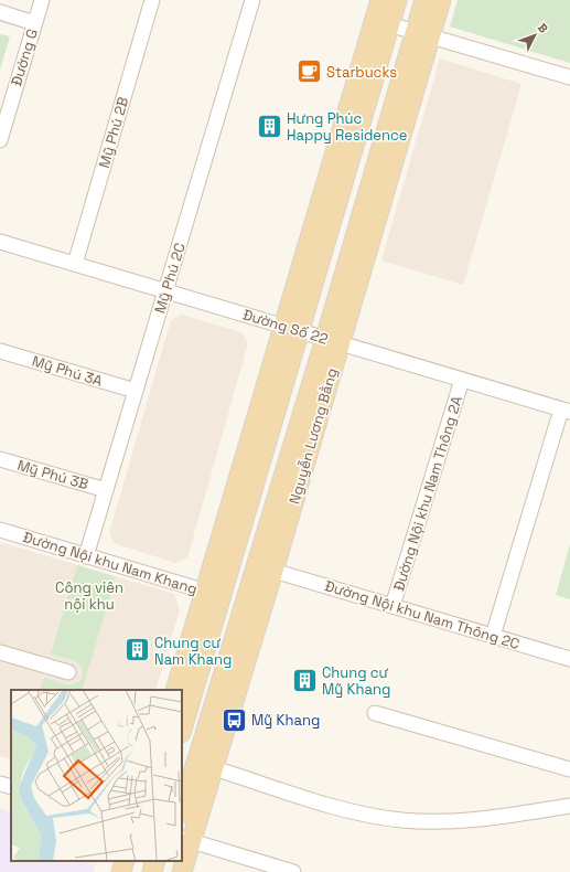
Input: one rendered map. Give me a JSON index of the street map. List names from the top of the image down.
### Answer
{
  "streets": {
    "main road": ["Nguyễn Lương Bằng"],
    "street": [
      "Đường G",
      "Mỹ Phú 2B",
      "Mỹ Phú 2C",
      "Đường Số 22",
      "Mỹ Phú 3A",
      "Mỹ Phú 3B",
      "Đường Nội khu Nam Thông 2A",
      "Đường Nội khu Nam Khang",
      "Đường Nội khu Nam Thông 2C"
    ]
  },
  "crossings": [
    ["Mỹ Phú 2B", "Đường Số 22"],
    ["Mỹ Phú 2C", "Đường Số 22"],
    ["Mỹ Phú 2C", "Mỹ Phú 3A"],
    ["Mỹ Phú 2C", "Mỹ Phú 3B"],
    ["Mỹ Phú 2C", "Đường Nội khu Nam Khang"],
    ["Đường Số 22", "Nguyễn Lương Bằng"],
    ["Đường Số 22", "Đường Nội khu Nam Thông 2A"],
    ["Nguyễn Lương Bằng", "Đường Nội khu Nam Thông 2C"],
    ["Đường Nội khu Nam Thông 2A", "Đường Nội khu Nam Thông 2C"]
  ],
  "parks": ["Công viên nội khu"],
  "places": {
    "cafe": ["Starbucks"],
    "building": ["Hưng Phúc Happy Residence", "Chung cư Nam Khang", "Chung cư Mỹ Khang"],
    "bus stop": ["Mỹ Khang"]
  },
  "north": "top right"
}
